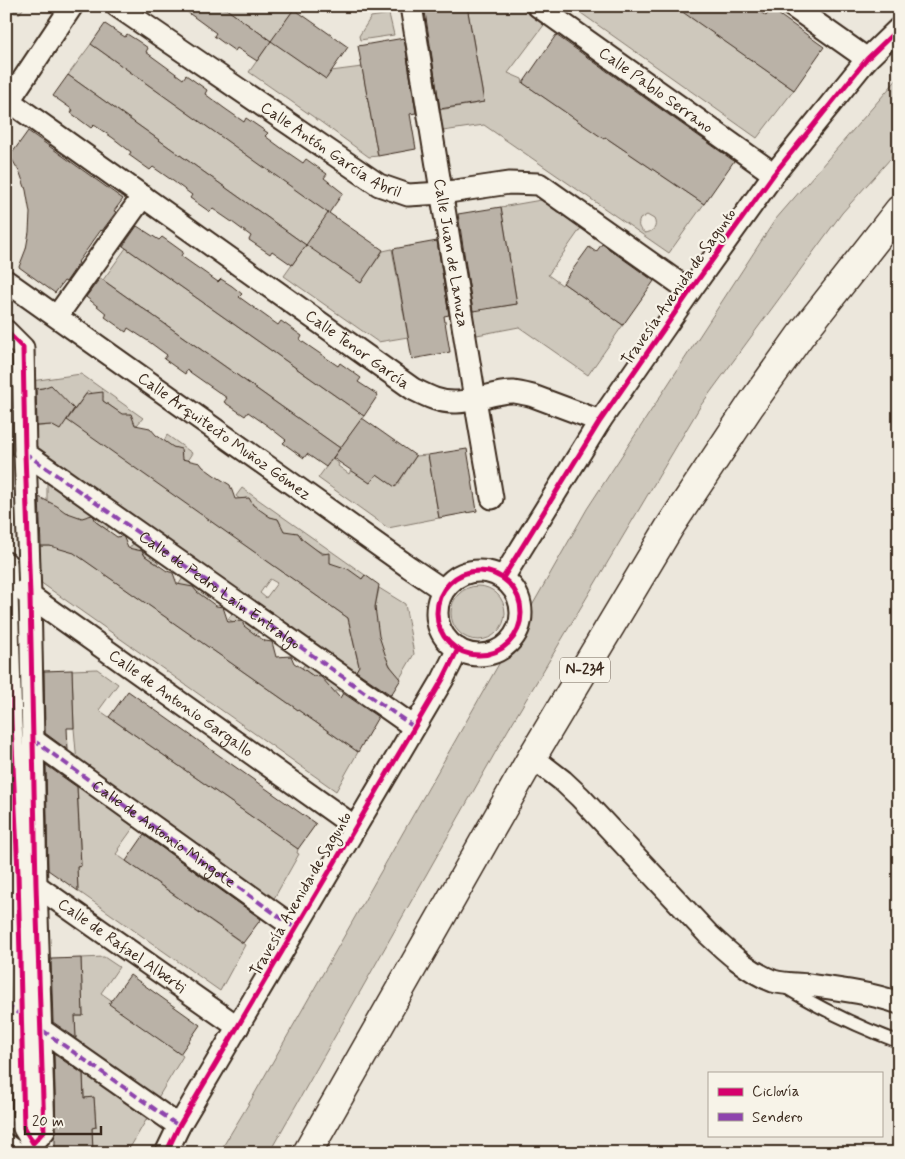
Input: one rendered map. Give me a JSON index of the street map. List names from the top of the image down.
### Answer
{
  "streets": {
    "highway": ["N-234"],
    "street": [
      "Calle Pablo Serrano",
      "Calle Antón García Abril",
      "Calle Juan de Lanuza",
      "Travesía Avenida de Sagunto",
      "Calle Tenor García",
      "Calle Arquitecto Muñoz Gómez",
      "Calle de Pedro Laín Entralgo",
      "Calle de Antonio Gargallo",
      "Calle de Antonio Mingote",
      "Calle de Rafael Alberti"
    ]
  },
  "crossings": [
    ["Calle Pablo Serrano", "Travesía Avenida de Sagunto"],
    ["Calle Antón García Abril", "Calle Juan de Lanuza"],
    ["Calle Antón García Abril", "Travesía Avenida de Sagunto"],
    ["Calle Juan de Lanuza", "Calle Tenor García"],
    ["Travesía Avenida de Sagunto", "Calle Tenor García"],
    ["Travesía Avenida de Sagunto", "Calle Arquitecto Muñoz Gómez"],
    ["Travesía Avenida de Sagunto", "Calle de Pedro Laín Entralgo"],
    ["Travesía Avenida de Sagunto", "Calle de Antonio Gargallo"],
    ["Travesía Avenida de Sagunto", "Calle de Antonio Mingote"],
    ["Travesía Avenida de Sagunto", "Calle de Rafael Alberti"]
  ],
  "legend": ["Ciclovía", "Sendero"],
  "scale_bar": "20 m"
}
